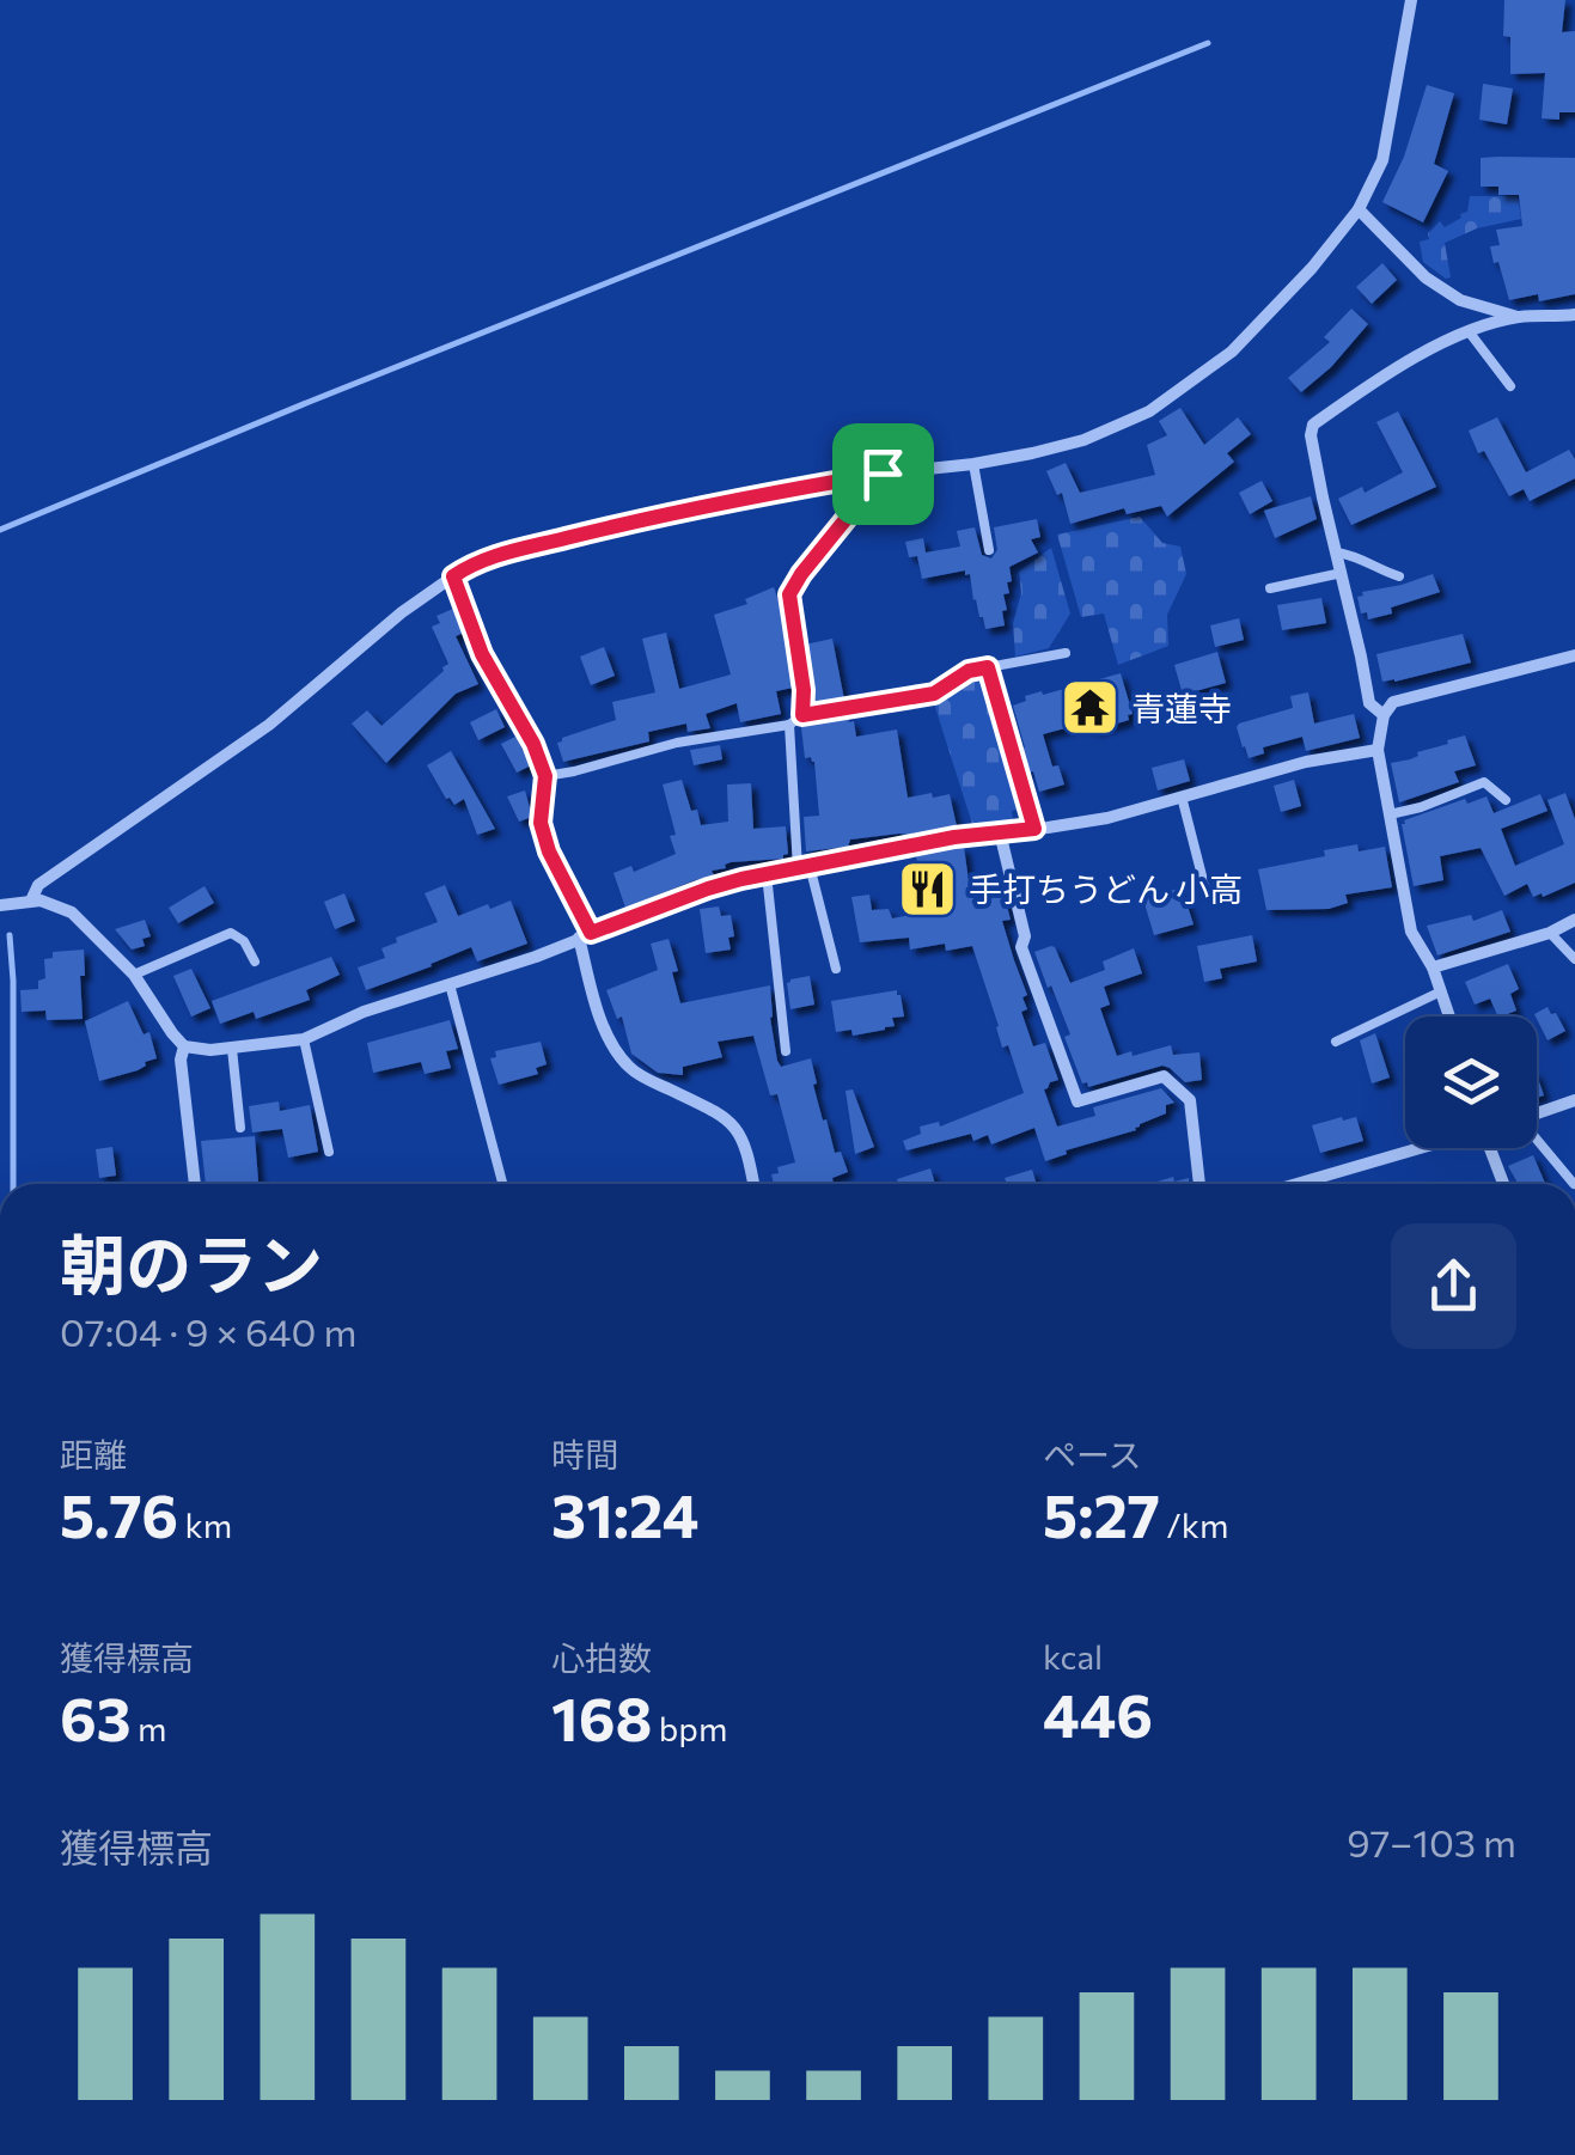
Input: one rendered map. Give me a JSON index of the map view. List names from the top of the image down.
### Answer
{
  "places": {
    "temple": ["青蓮寺"],
    "restaurant": ["手打ちうどん 小高"]
  },
  "page": {
    "heading": ["朝のラン", "07:04 · 9 × 640 m"],
    "stats": [
      ["距離", "5.76 km"],
      ["時間", "31:24"],
      ["ペース", "5:27 /km"],
      ["獲得標高", "63 m"],
      ["心拍数", "168 bpm"],
      ["kcal", "446"]
    ],
    "chart": ["獲得標高", "97–103 m"]
  }
}
